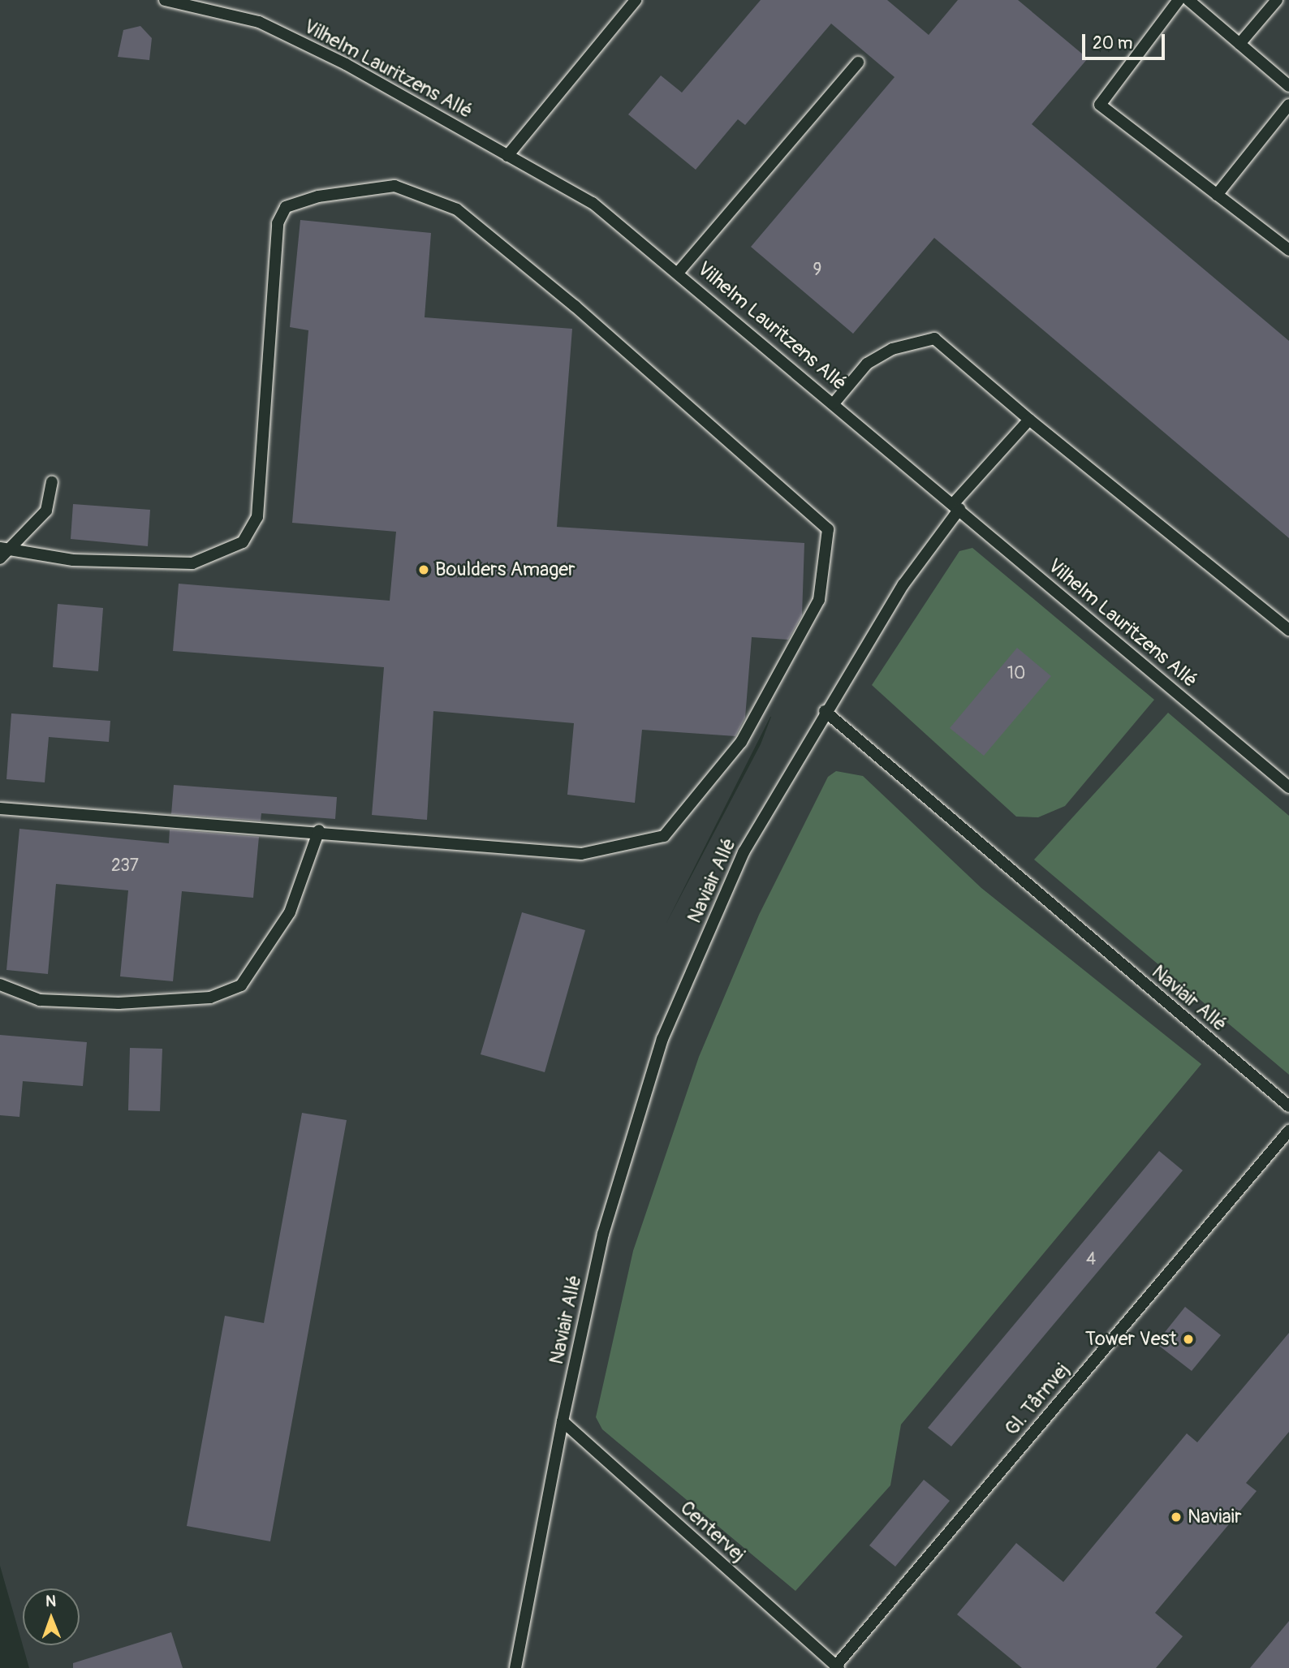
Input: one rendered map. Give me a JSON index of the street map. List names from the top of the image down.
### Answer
{
  "streets": {
    "lane": [
      "Vilhelm Lauritzens Allé",
      "Naviair Allé",
      "Gl. Tårnvej",
      "Centervej"
    ]
  },
  "crossings": [
    ["Naviair Allé", "Centervej"],
    ["Gl. Tårnvej", "Centervej"]
  ],
  "places": ["Boulders Amager", "Tower Vest", "Naviair"],
  "house_numbers": [
    "9",
    "10",
    "237",
    "4"
  ],
  "scale_bar": "20 m",
  "north": "top"
}
